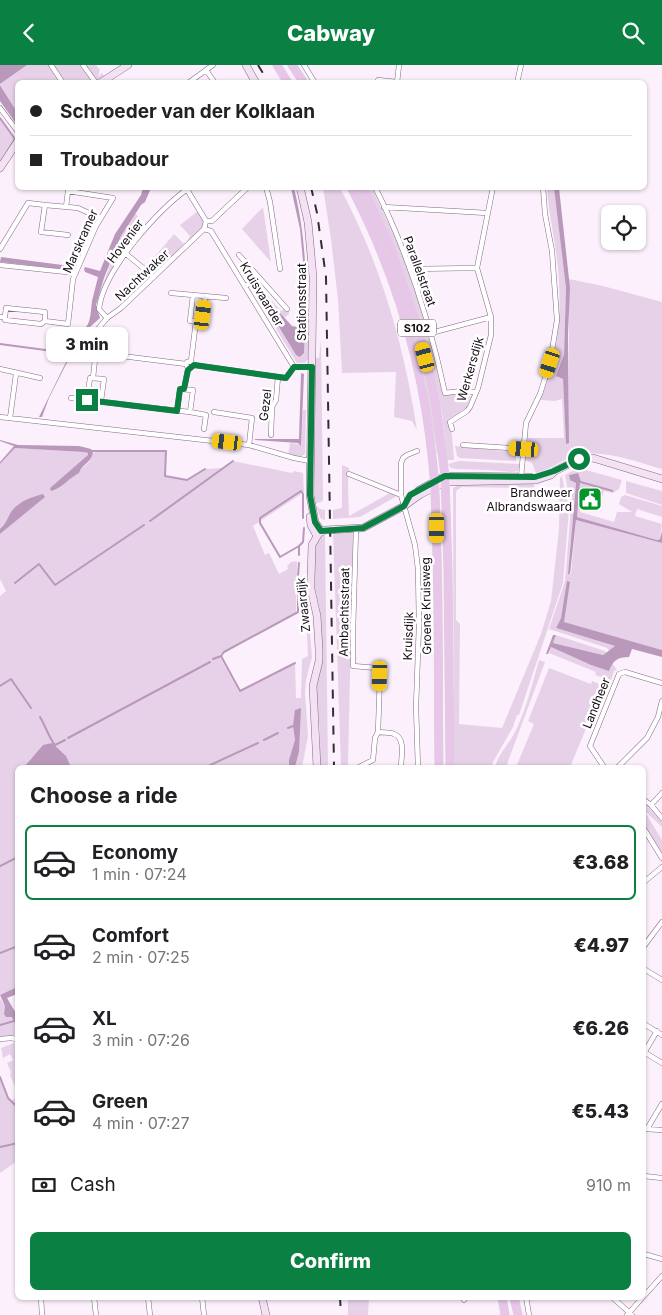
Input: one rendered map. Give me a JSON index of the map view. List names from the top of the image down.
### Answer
{
  "streets": {
    "main road": ["S102", "Groene Kruisweg"],
    "street": [
      "Marskramer",
      "Hovenier",
      "Parallelstraat",
      "Nachtwaker",
      "Kruisvaarder",
      "Stationsstraat",
      "Werkersdijk",
      "Gezel",
      "Zwaardijk",
      "Ambachtsstraat",
      "Kruisdijk",
      "Landheer"
    ]
  },
  "crossings": [
    ["Hovenier", "Nachtwaker"],
    ["Parallelstraat", "Werkersdijk"],
    ["Nachtwaker", "Kruisvaarder"],
    ["Stationsstraat", "Zwaardijk"]
  ],
  "places": {
    "public building": ["Brandweer Albrandswaard"]
  },
  "page": {
    "header": "Cabway",
    "banner": ["Schroeder van der Kolklaan", "Troubadour"],
    "bubble": "3 min",
    "heading": "Choose a ride",
    "list": [
      {
        "name": "Economy",
        "note": "1 min · 07:24",
        "value": "€3.68"
      },
      {
        "name": "Comfort",
        "note": "2 min · 07:25",
        "value": "€4.97"
      },
      {
        "name": "XL",
        "note": "3 min · 07:26",
        "value": "€6.26"
      },
      {
        "name": "Green",
        "note": "4 min · 07:27",
        "value": "€5.43"
      }
    ],
    "pay": ["Cash", "910 m"],
    "buttons": "Confirm"
  }
}
